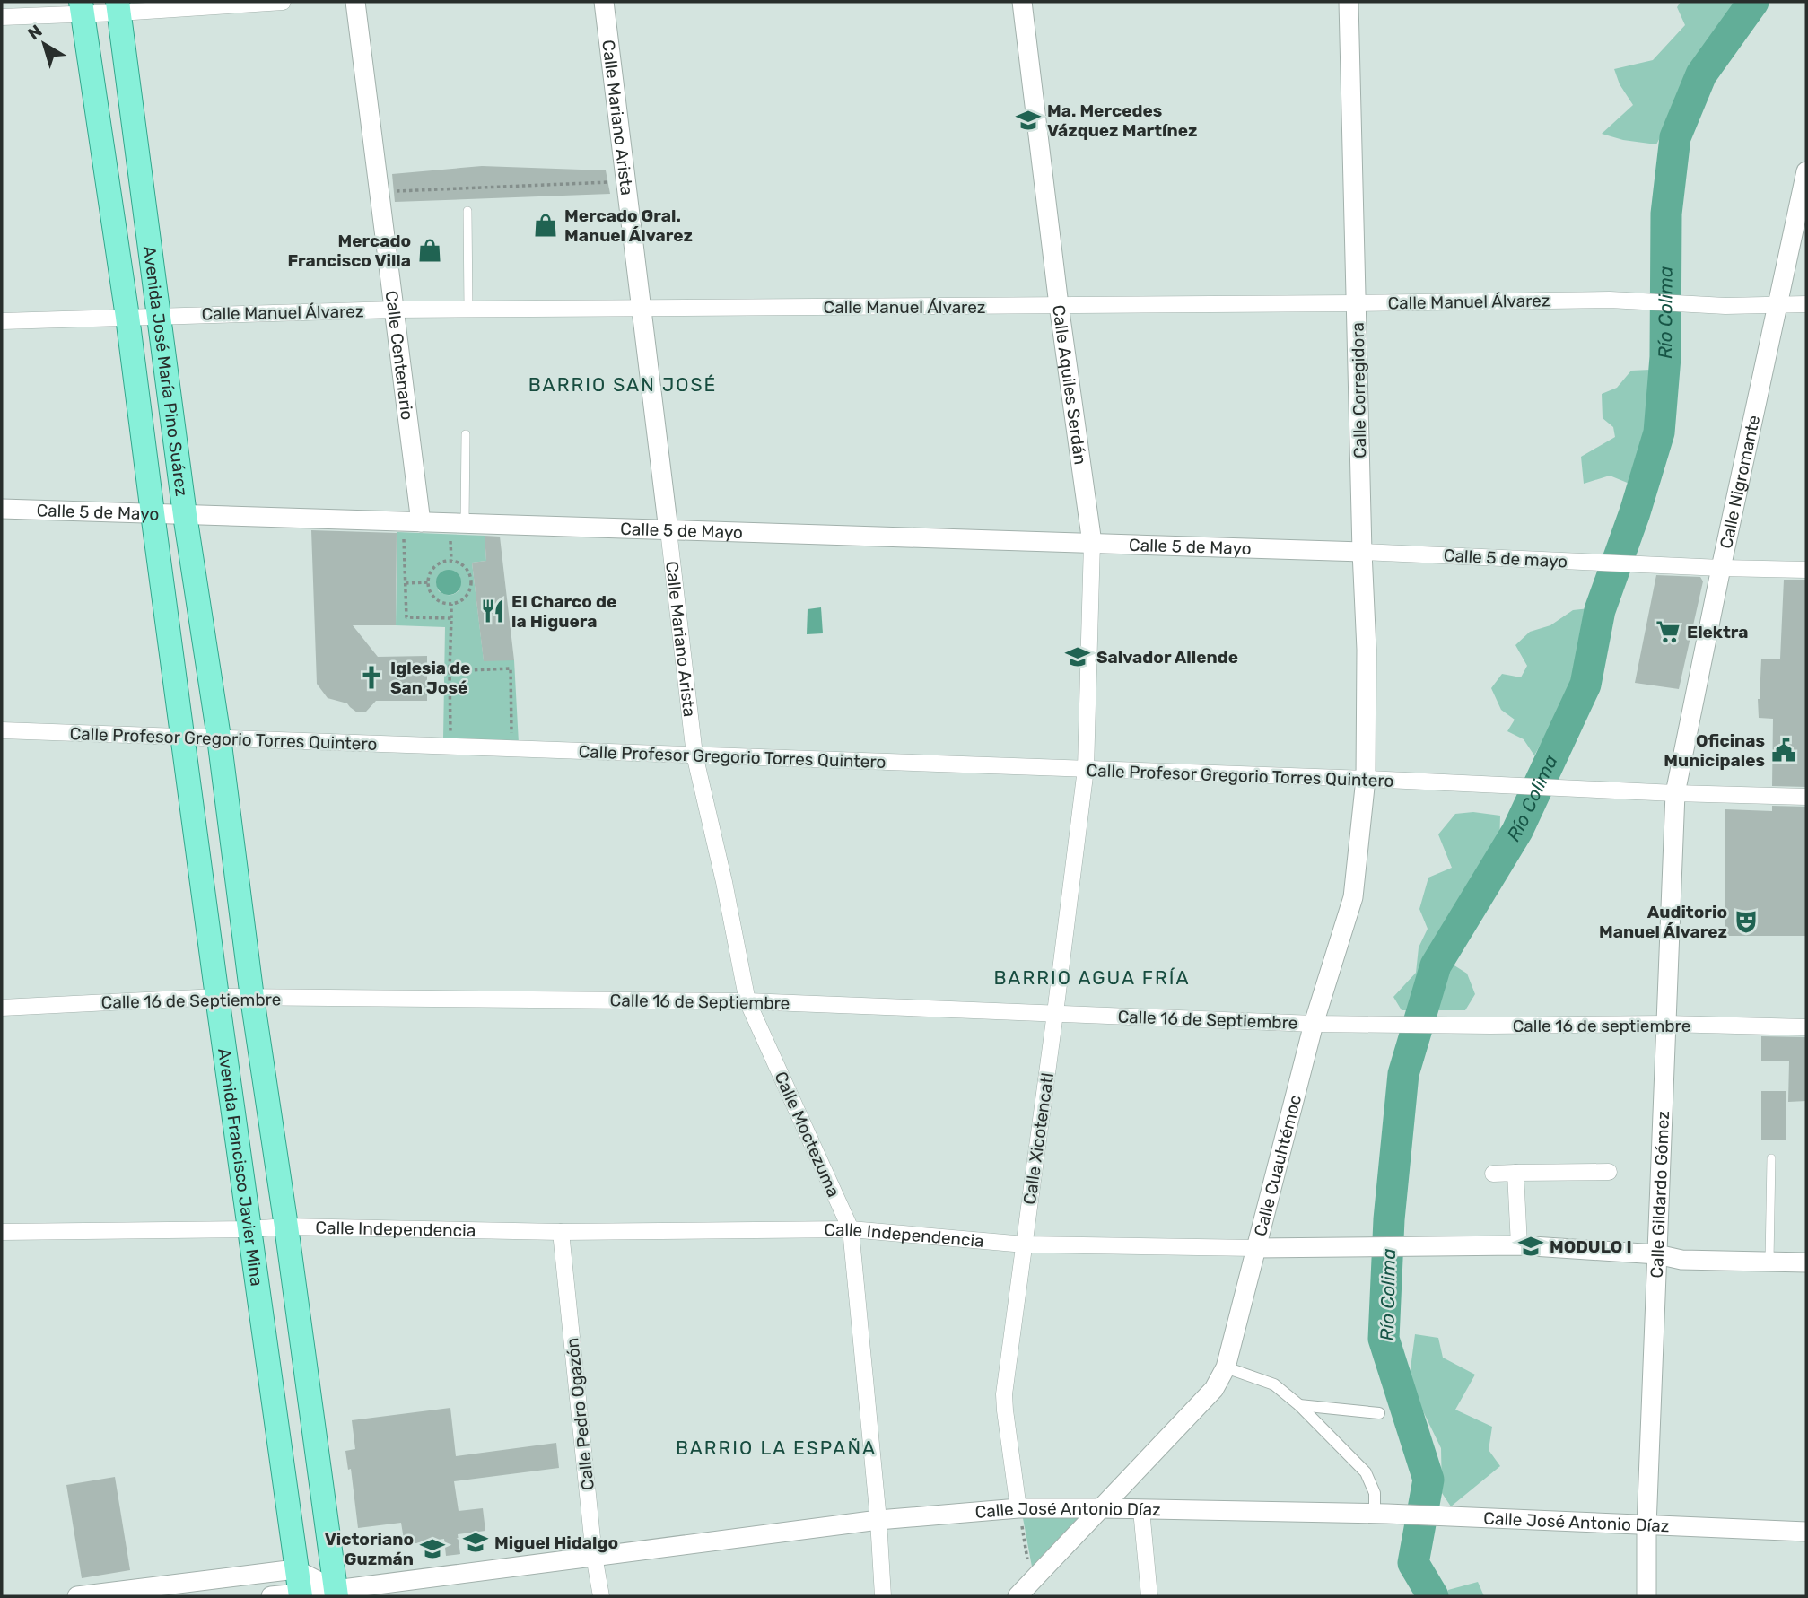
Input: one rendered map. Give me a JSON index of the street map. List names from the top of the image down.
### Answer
{
  "streets": {
    "main road": ["Avenida José María Pino Suárez", "Avenida Francisco Javier Mina"],
    "street": [
      "Calle Mariano Arista",
      "Calle Manuel Álvarez",
      "Calle Centenario",
      "Calle Aquiles Serdán",
      "Calle Corregidora",
      "Calle Nigromante",
      "Calle 5 de Mayo",
      "Calle 5 de mayo",
      "Calle Profesor Gregorio Torres Quintero",
      "Calle 16 de Septiembre",
      "Calle 16 de septiembre",
      "Calle Moctezuma",
      "Calle Xicotencatl",
      "Calle Cuauhtémoc",
      "Calle Gildardo Gómez",
      "Calle Independencia",
      "Calle Pedro Ogazón",
      "Calle José Antonio Díaz"
    ]
  },
  "crossings": [
    ["Calle Mariano Arista", "Calle Manuel Álvarez"],
    ["Calle Mariano Arista", "Calle 5 de Mayo"],
    ["Calle Mariano Arista", "Calle Profesor Gregorio Torres Quintero"],
    ["Calle Mariano Arista", "Calle Moctezuma"],
    ["Calle Manuel Álvarez", "Calle Centenario"],
    ["Calle Manuel Álvarez", "Avenida José María Pino Suárez"],
    ["Calle Manuel Álvarez", "Calle Aquiles Serdán"],
    ["Calle Manuel Álvarez", "Calle Corregidora"],
    ["Calle Manuel Álvarez", "Calle Nigromante"],
    ["Calle Centenario", "Calle 5 de Mayo"],
    ["Avenida José María Pino Suárez", "Calle 5 de Mayo"],
    ["Avenida José María Pino Suárez", "Calle Profesor Gregorio Torres Quintero"],
    ["Avenida José María Pino Suárez", "Avenida Francisco Javier Mina"],
    ["Calle Aquiles Serdán", "Calle 5 de Mayo"],
    ["Calle Aquiles Serdán", "Calle Profesor Gregorio Torres Quintero"],
    ["Calle Aquiles Serdán", "Calle Xicotencatl"],
    ["Calle Corregidora", "Calle 5 de Mayo"],
    ["Calle Corregidora", "Calle 5 de mayo"],
    ["Calle Corregidora", "Calle Profesor Gregorio Torres Quintero"],
    ["Calle Corregidora", "Calle Cuauhtémoc"],
    ["Calle Nigromante", "Calle 5 de mayo"],
    ["Calle Nigromante", "Calle Profesor Gregorio Torres Quintero"],
    ["Calle Nigromante", "Calle Gildardo Gómez"],
    ["Calle 5 de Mayo", "Calle 5 de mayo"],
    ["Calle Profesor Gregorio Torres Quintero", "Calle Moctezuma"],
    ["Calle Profesor Gregorio Torres Quintero", "Calle Xicotencatl"],
    ["Calle Profesor Gregorio Torres Quintero", "Calle Cuauhtémoc"],
    ["Calle Profesor Gregorio Torres Quintero", "Avenida Francisco Javier Mina"],
    ["Calle Profesor Gregorio Torres Quintero", "Calle Gildardo Gómez"],
    ["Calle 16 de Septiembre", "Calle 16 de septiembre"],
    ["Calle 16 de Septiembre", "Calle Moctezuma"],
    ["Calle 16 de Septiembre", "Calle Xicotencatl"],
    ["Calle 16 de Septiembre", "Calle Cuauhtémoc"],
    ["Calle 16 de Septiembre", "Avenida Francisco Javier Mina"],
    ["Calle 16 de septiembre", "Calle Gildardo Gómez"],
    ["Calle Moctezuma", "Calle Independencia"],
    ["Calle Moctezuma", "Calle José Antonio Díaz"],
    ["Calle Xicotencatl", "Calle Independencia"],
    ["Calle Xicotencatl", "Calle José Antonio Díaz"],
    ["Calle Cuauhtémoc", "Calle Independencia"],
    ["Calle Cuauhtémoc", "Calle José Antonio Díaz"],
    ["Avenida Francisco Javier Mina", "Calle Independencia"],
    ["Avenida Francisco Javier Mina", "Calle José Antonio Díaz"],
    ["Calle Gildardo Gómez", "Calle Independencia"],
    ["Calle Gildardo Gómez", "Calle José Antonio Díaz"],
    ["Calle Independencia", "Calle Pedro Ogazón"],
    ["Calle Pedro Ogazón", "Calle José Antonio Díaz"]
  ],
  "districts": ["BARRIO SAN JOSÉ", "BARRIO AGUA FRÍA", "BARRIO LA ESPAÑA"],
  "water": ["Río Colima"],
  "places": {
    "school or university": [
      "Ma. Mercedes Vázquez Martínez",
      "Salvador Allende",
      "MODULO I",
      "Miguel Hidalgo",
      "Victoriano Guzmán"
    ],
    "shop": ["Mercado Gral. Manuel Álvarez", "Mercado Francisco Villa"],
    "restaurant": ["El Charco de la Higuera"],
    "supermarket": ["Elektra"],
    "church": ["Iglesia de San José"],
    "public building": ["Oficinas Municipales"],
    "theatre": ["Auditorio Manuel Álvarez"]
  },
  "north": "top left"
}
